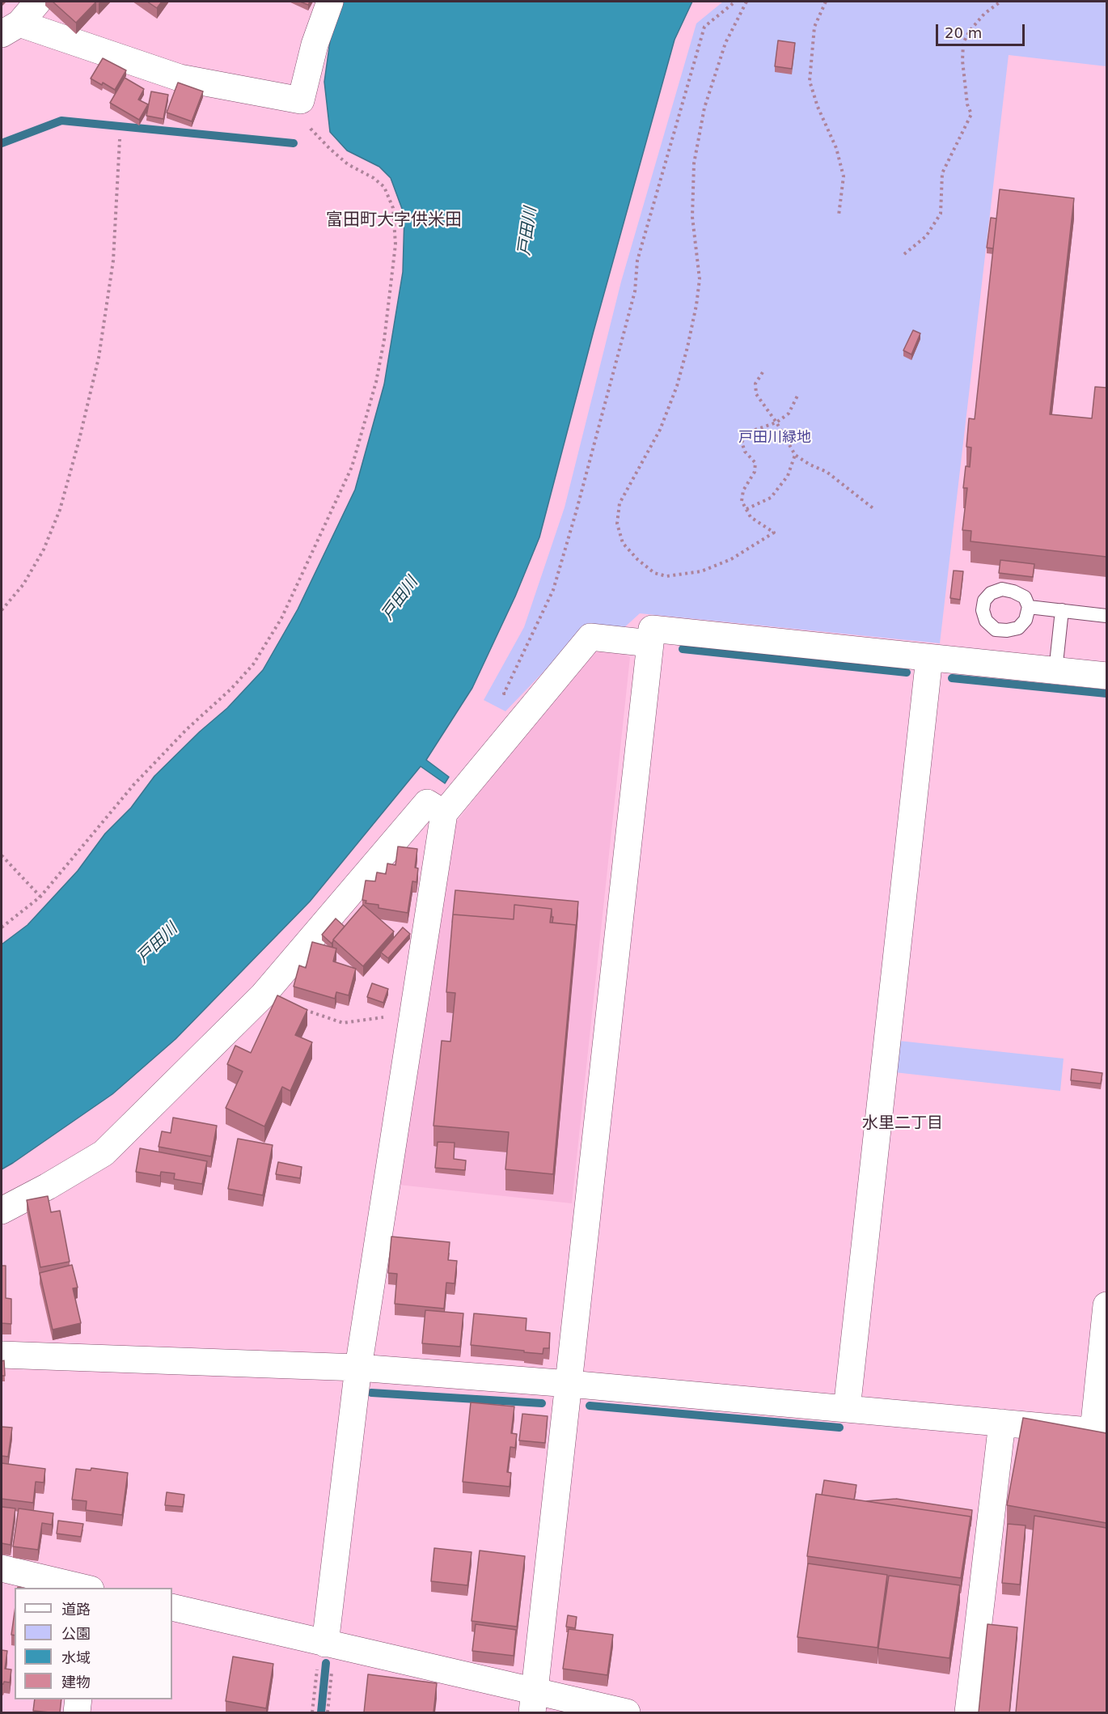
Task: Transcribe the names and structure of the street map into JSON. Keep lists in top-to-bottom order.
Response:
{
  "districts": ["富田町大字供米田", "水里二丁目"],
  "water": ["戸田川"],
  "parks": ["戸田川緑地"],
  "legend": [
    "道路",
    "公園",
    "水域",
    "建物"
  ],
  "scale_bar": "20 m"
}
